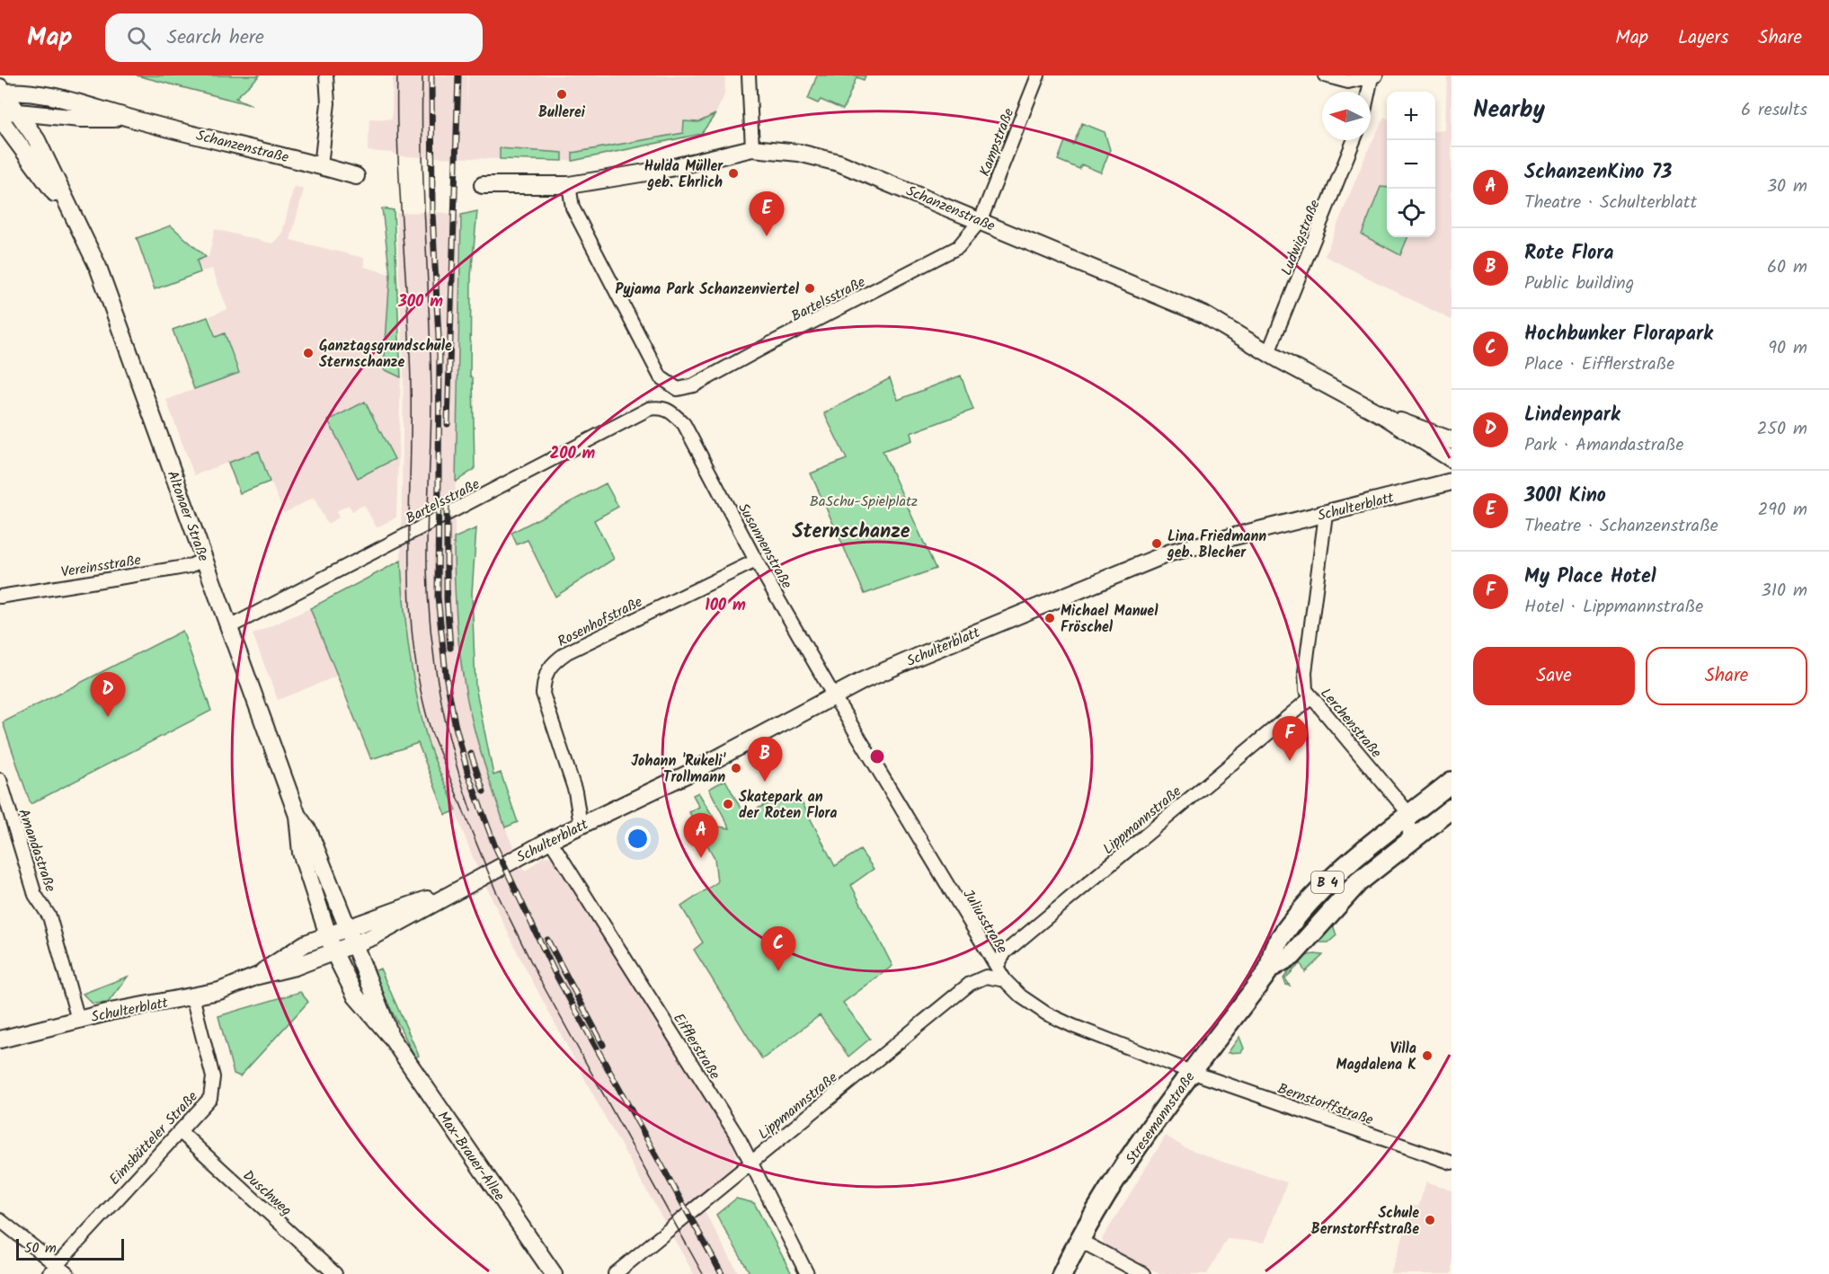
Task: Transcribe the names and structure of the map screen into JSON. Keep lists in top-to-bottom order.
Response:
{
  "streets": {
    "main road": ["B 4", "Stresemannstraße"],
    "street": [
      "Kampstraße",
      "Schanzenstraße",
      "Ludwigstraße",
      "Bartelsstraße",
      "Schulterblatt",
      "Altonaer Straße",
      "Susannenstraße",
      "Vereinsstraße",
      "Rosenhofstraße",
      "Lerchenstraße",
      "Lippmannstraße",
      "Amandastraße",
      "Juliusstraße",
      "Eifflerstraße",
      "Bernstorffstraße",
      "Eimsbütteler Straße",
      "Max-Brauer-Allee",
      "Duschweg"
    ]
  },
  "crossings": [
    ["Kampstraße", "Schanzenstraße"],
    ["Kampstraße", "Bartelsstraße"],
    ["Schanzenstraße", "Ludwigstraße"],
    ["Schanzenstraße", "Bartelsstraße"],
    ["Schanzenstraße", "Altonaer Straße"],
    ["Bartelsstraße", "Altonaer Straße"],
    ["Bartelsstraße", "Susannenstraße"],
    ["Schulterblatt", "Altonaer Straße"],
    ["Schulterblatt", "Susannenstraße"],
    ["Schulterblatt", "Rosenhofstraße"],
    ["Schulterblatt", "Lerchenstraße"],
    ["Schulterblatt", "Amandastraße"],
    ["Schulterblatt", "Juliusstraße"],
    ["Schulterblatt", "Eifflerstraße"],
    ["Schulterblatt", "Eimsbütteler Straße"],
    ["Schulterblatt", "Max-Brauer-Allee"],
    ["Altonaer Straße", "Vereinsstraße"],
    ["Altonaer Straße", "Max-Brauer-Allee"],
    ["Susannenstraße", "Rosenhofstraße"],
    ["Susannenstraße", "Juliusstraße"],
    ["Lerchenstraße", "Lippmannstraße"],
    ["Lerchenstraße", "Stresemannstraße"],
    ["Lippmannstraße", "Juliusstraße"],
    ["Lippmannstraße", "Eifflerstraße"],
    ["Juliusstraße", "Bernstorffstraße"],
    ["Juliusstraße", "Stresemannstraße"],
    ["Bernstorffstraße", "Stresemannstraße"],
    ["Eimsbütteler Straße", "Duschweg"]
  ],
  "districts": ["Sternschanze"],
  "parks": ["BaSchu-Spielplatz"],
  "places": [
    "Bullerei",
    "Hulda Müller geb. Ehrlich",
    "Pyjama Park Schanzenviertel",
    "Ganztagsgrundschule Sternschanze",
    "Lina Friedmann geb. Blecher",
    "Michael Manuel Fröschel",
    "Johann 'Rukeli' Trollmann",
    "Skatepark an der Roten Flora",
    "Villa Magdalena K",
    "Schule Bernstorffstraße"
  ],
  "scale_bar": "50 m",
  "north": "left",
  "page": {
    "header": "Map",
    "search": "Search here",
    "nav": ["Map", "Layers", "Share"],
    "heading": ["Nearby", "6 results"],
    "map_buttons": ["+", "−"],
    "list": [
      {
        "mark": "A",
        "name": "SchanzenKino 73",
        "note": "Theatre · Schulterblatt",
        "value": "30 m"
      },
      {
        "mark": "B",
        "name": "Rote Flora",
        "note": "Public building",
        "value": "60 m"
      },
      {
        "mark": "C",
        "name": "Hochbunker Florapark",
        "note": "Place · Eifflerstraße",
        "value": "90 m"
      },
      {
        "mark": "D",
        "name": "Lindenpark",
        "note": "Park · Amandastraße",
        "value": "250 m"
      },
      {
        "mark": "E",
        "name": "3001 Kino",
        "note": "Theatre · Schanzenstraße",
        "value": "290 m"
      },
      {
        "mark": "F",
        "name": "My Place Hotel",
        "note": "Hotel · Lippmannstraße",
        "value": "310 m"
      }
    ],
    "pins": [
      "E",
      "D",
      "F",
      "B",
      "A",
      "C"
    ],
    "buttons": ["Save", "Share"],
    "scale": "50 m"
  },
  "rings": ["300 m", "200 m", "100 m"]
}
